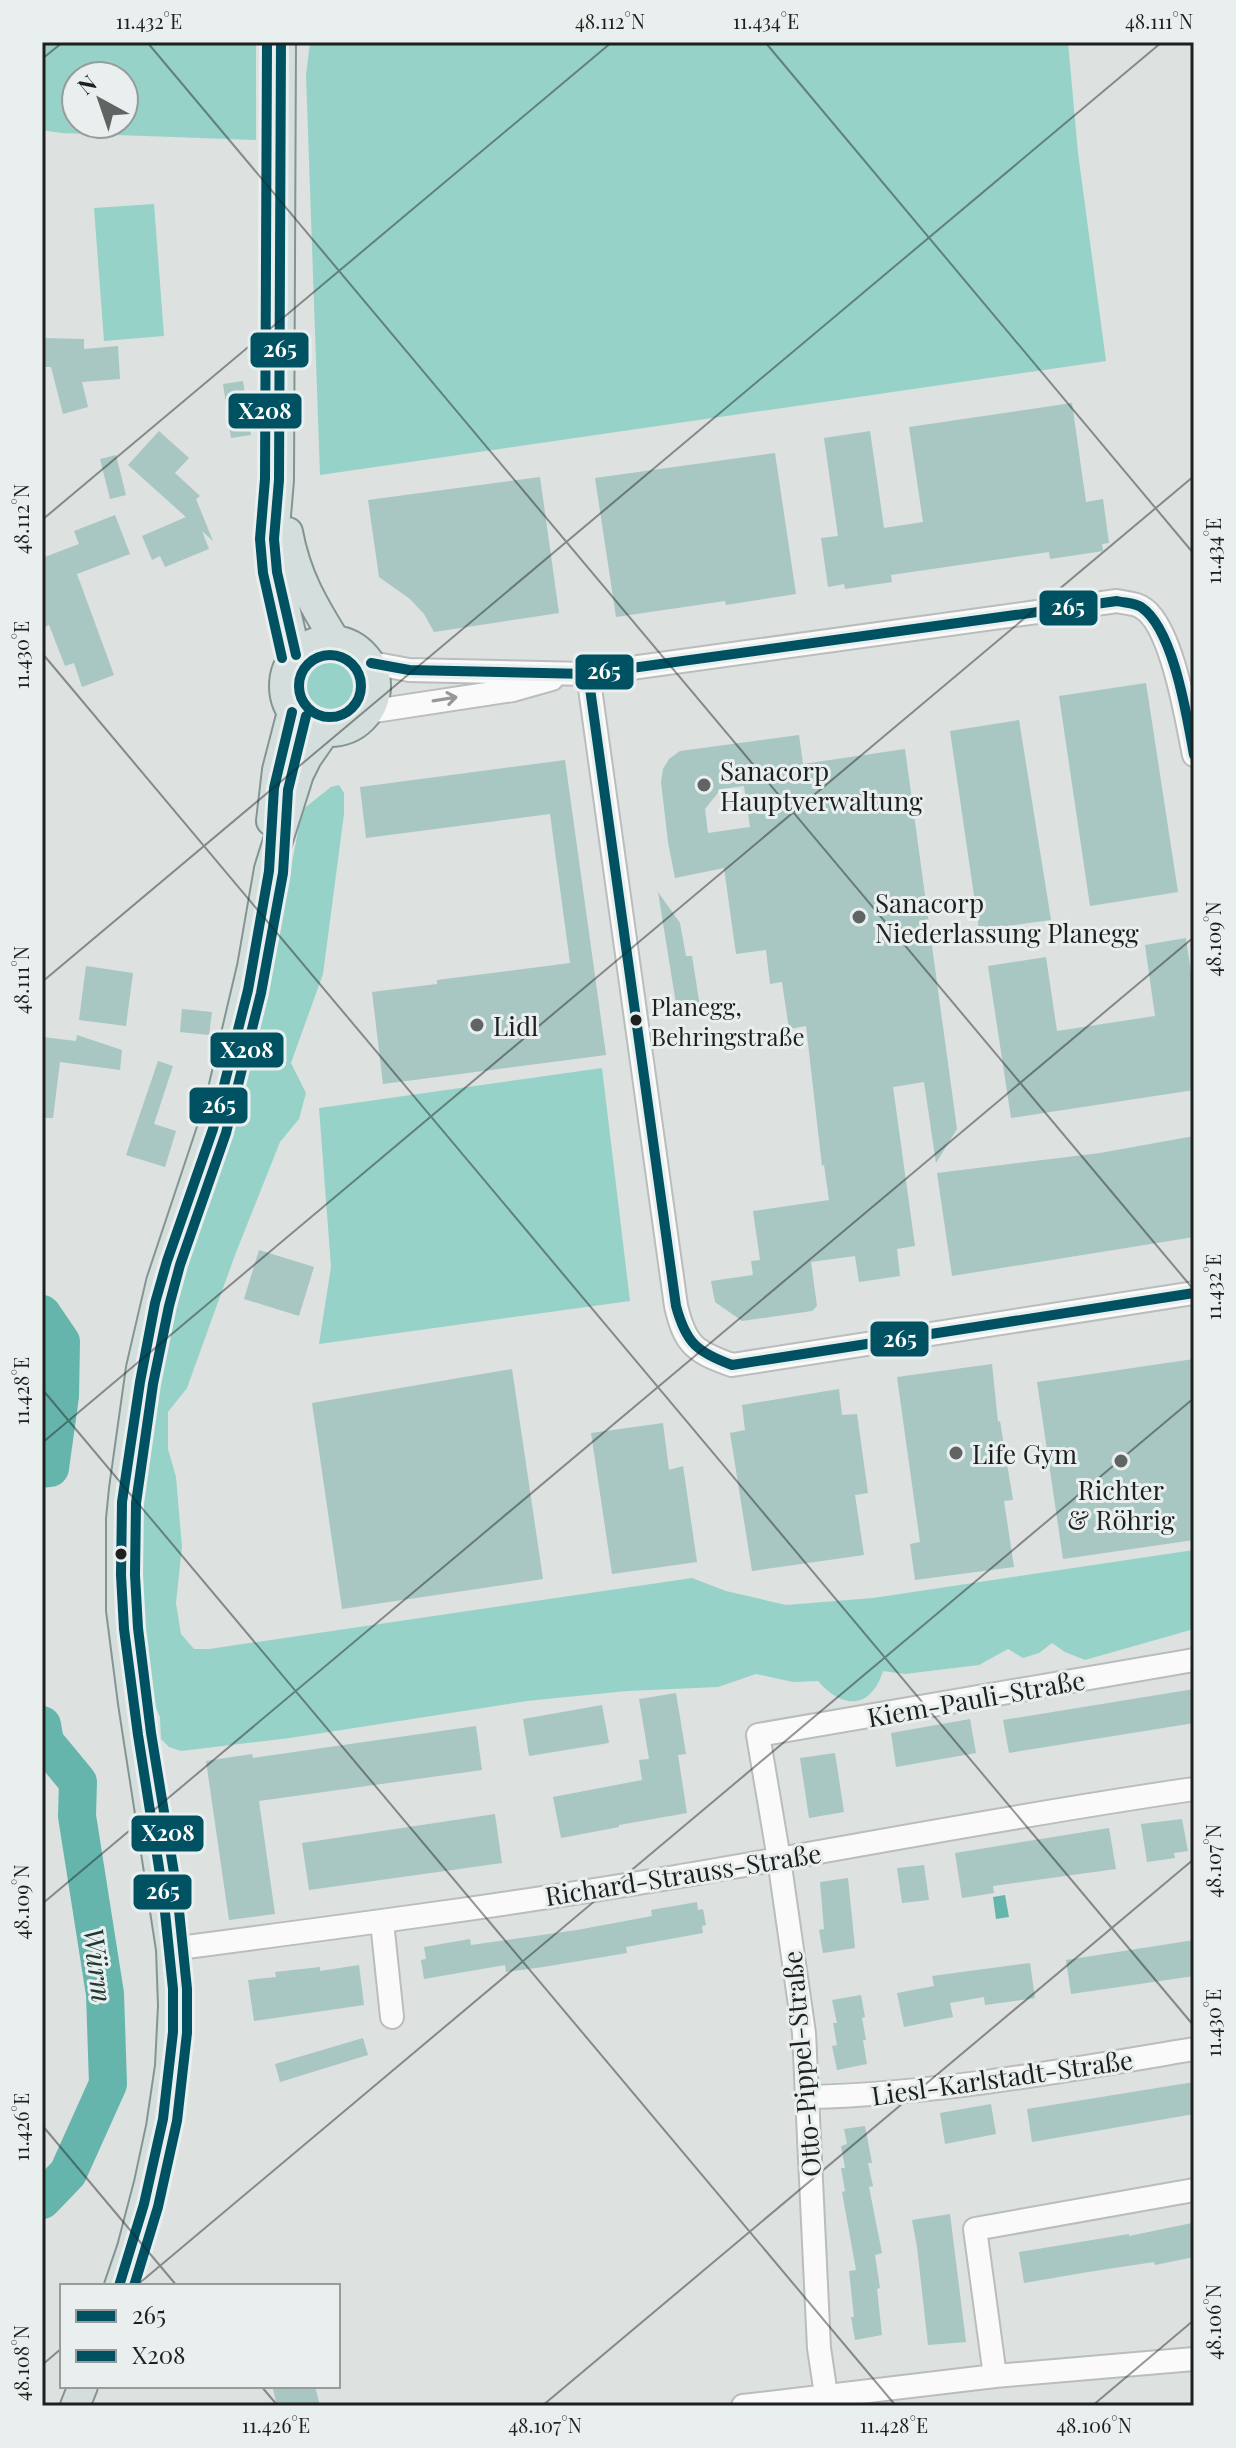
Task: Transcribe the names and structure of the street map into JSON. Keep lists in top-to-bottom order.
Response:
{
  "streets": {
    "street": [
      "Kiem-Pauli-Straße",
      "Richard-Strauss-Straße",
      "Otto-Pippel-Straße",
      "Liesl-Karlstadt-Straße"
    ]
  },
  "crossings": [
    ["Kiem-Pauli-Straße", "Otto-Pippel-Straße"],
    ["Richard-Strauss-Straße", "Otto-Pippel-Straße"],
    ["Otto-Pippel-Straße", "Liesl-Karlstadt-Straße"]
  ],
  "water": ["Würm"],
  "places": [
    "Sanacorp Hauptverwaltung",
    "Sanacorp Niederlassung Planegg",
    "Planegg, Behringstraße",
    "Lidl",
    "Life Gym",
    "Richter & Röhrig"
  ],
  "lines": ["transit line 265", "transit line X208"],
  "legend": ["265", "X208"],
  "north": "top left",
  "coordinates": [
    "11.432°E",
    "48.112°N",
    "11.434°E",
    "48.111°N",
    "11.430°E",
    "48.109°N",
    "11.428°E",
    "48.107°N",
    "11.426°E",
    "48.106°N",
    "48.108°N"
  ]
}
